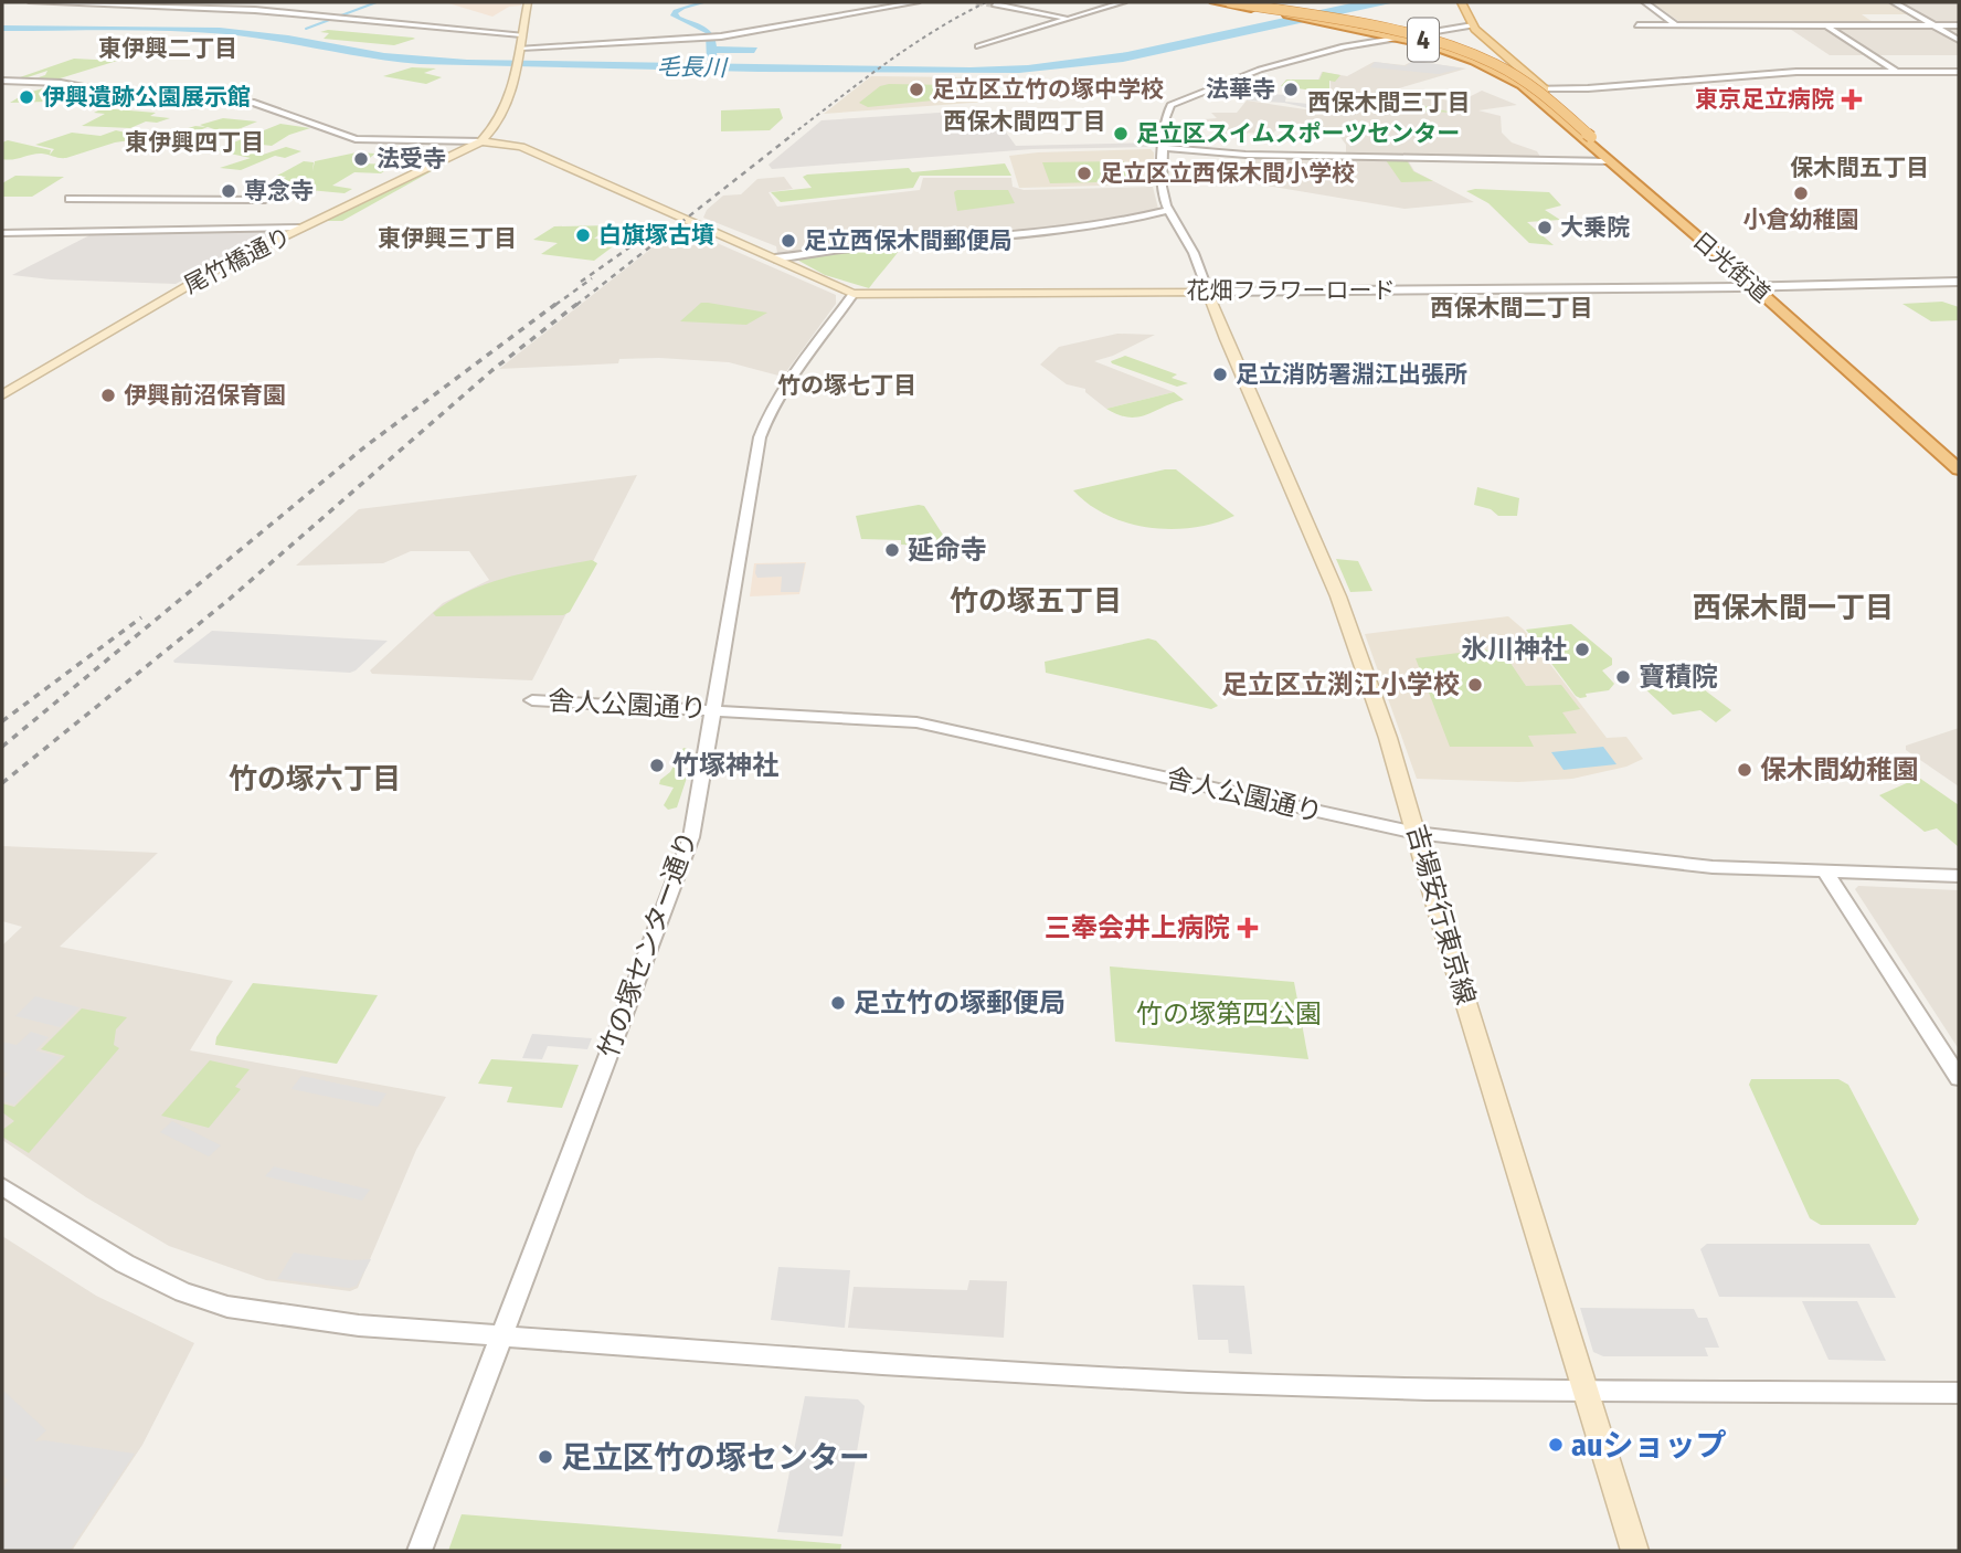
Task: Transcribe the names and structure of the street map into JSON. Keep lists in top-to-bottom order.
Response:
{
  "streets": {
    "highway": ["4", "日光街道"],
    "main road": ["尾竹橋通り", "花畑フラワーロード", "吉場安行東京線"],
    "street": ["舎人公園通り", "竹の塚センター通り"]
  },
  "crossings": [
    ["4", "日光街道"],
    ["日光街道", "花畑フラワーロード"],
    ["花畑フラワーロード", "吉場安行東京線"],
    ["花畑フラワーロード", "竹の塚センター通り"],
    ["舎人公園通り", "吉場安行東京線"],
    ["舎人公園通り", "竹の塚センター通り"]
  ],
  "districts": [
    "東伊興二丁目",
    "西保木間三丁目",
    "西保木間四丁目",
    "東伊興四丁目",
    "保木間五丁目",
    "東伊興三丁目",
    "西保木間二丁目",
    "竹の塚七丁目",
    "竹の塚五丁目",
    "西保木間一丁目",
    "竹の塚六丁目"
  ],
  "water": ["毛長川"],
  "parks": ["竹の塚第四公園"],
  "places": {
    "other": [
      "足立区立竹の塚中学校",
      "法華寺",
      "伊興遺跡公園展示館",
      "足立区スイムスポーツセンター",
      "法受寺",
      "足立区立西保木間小学校",
      "専念寺",
      "小倉幼稚園",
      "大乗院",
      "白旗塚古墳",
      "足立西保木間郵便局",
      "足立消防署淵江出張所",
      "伊興前沼保育園",
      "延命寺",
      "氷川神社",
      "寶積院",
      "足立区立渕江小学校",
      "竹塚神社",
      "保木間幼稚園",
      "足立竹の塚郵便局",
      "auショップ",
      "足立区竹の塚センター"
    ],
    "health": ["東京足立病院", "三奉会井上病院"]
  }
}
